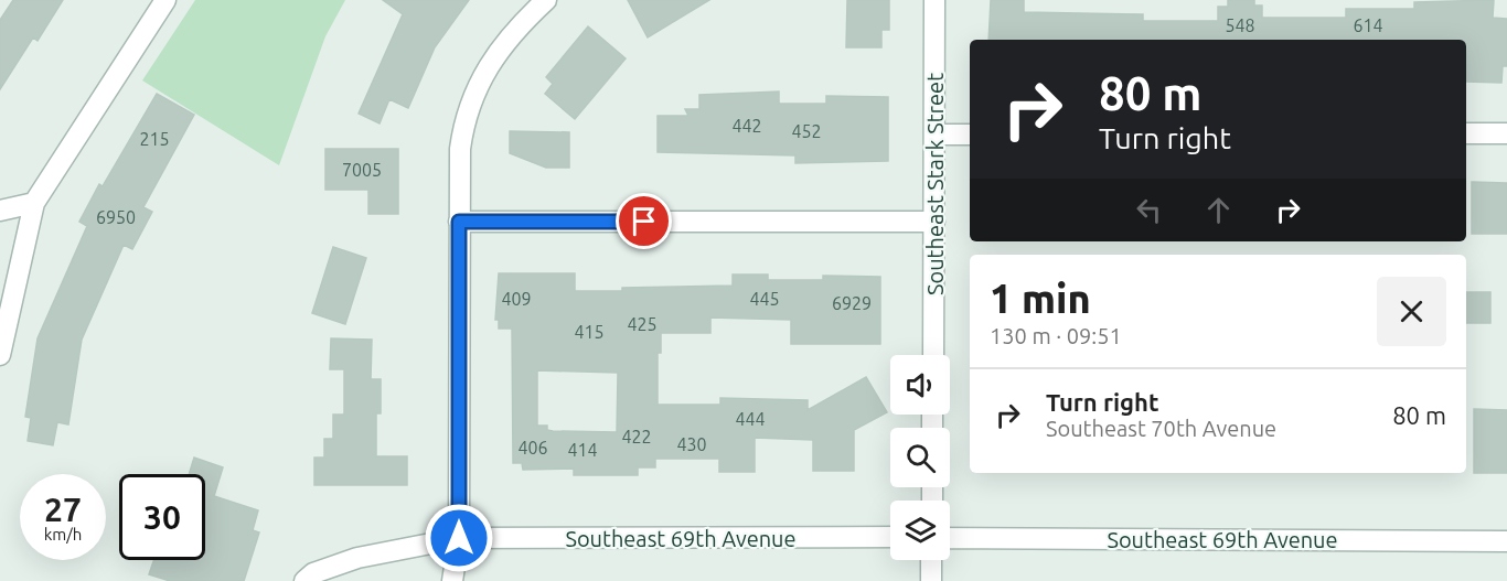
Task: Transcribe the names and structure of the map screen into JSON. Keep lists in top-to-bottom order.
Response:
{
  "streets": {
    "street": ["Southeast Stark Street", "Southeast 69th Avenue"]
  },
  "house_numbers": [
    "548",
    "614",
    "442",
    "452",
    "215",
    "7005",
    "6950",
    "409",
    "445",
    "6929",
    "425",
    "415",
    "444",
    "422",
    "430",
    "406",
    "414"
  ],
  "page": {
    "turn": ["80 m", "Turn right"],
    "heading": ["1 min", "130 m · 09:51"],
    "list": [
      {
        "name": "Turn right",
        "note": "Southeast 70th Avenue",
        "value": "80 m"
      }
    ],
    "speed": "27 km/h",
    "limit": "30"
  }
}
